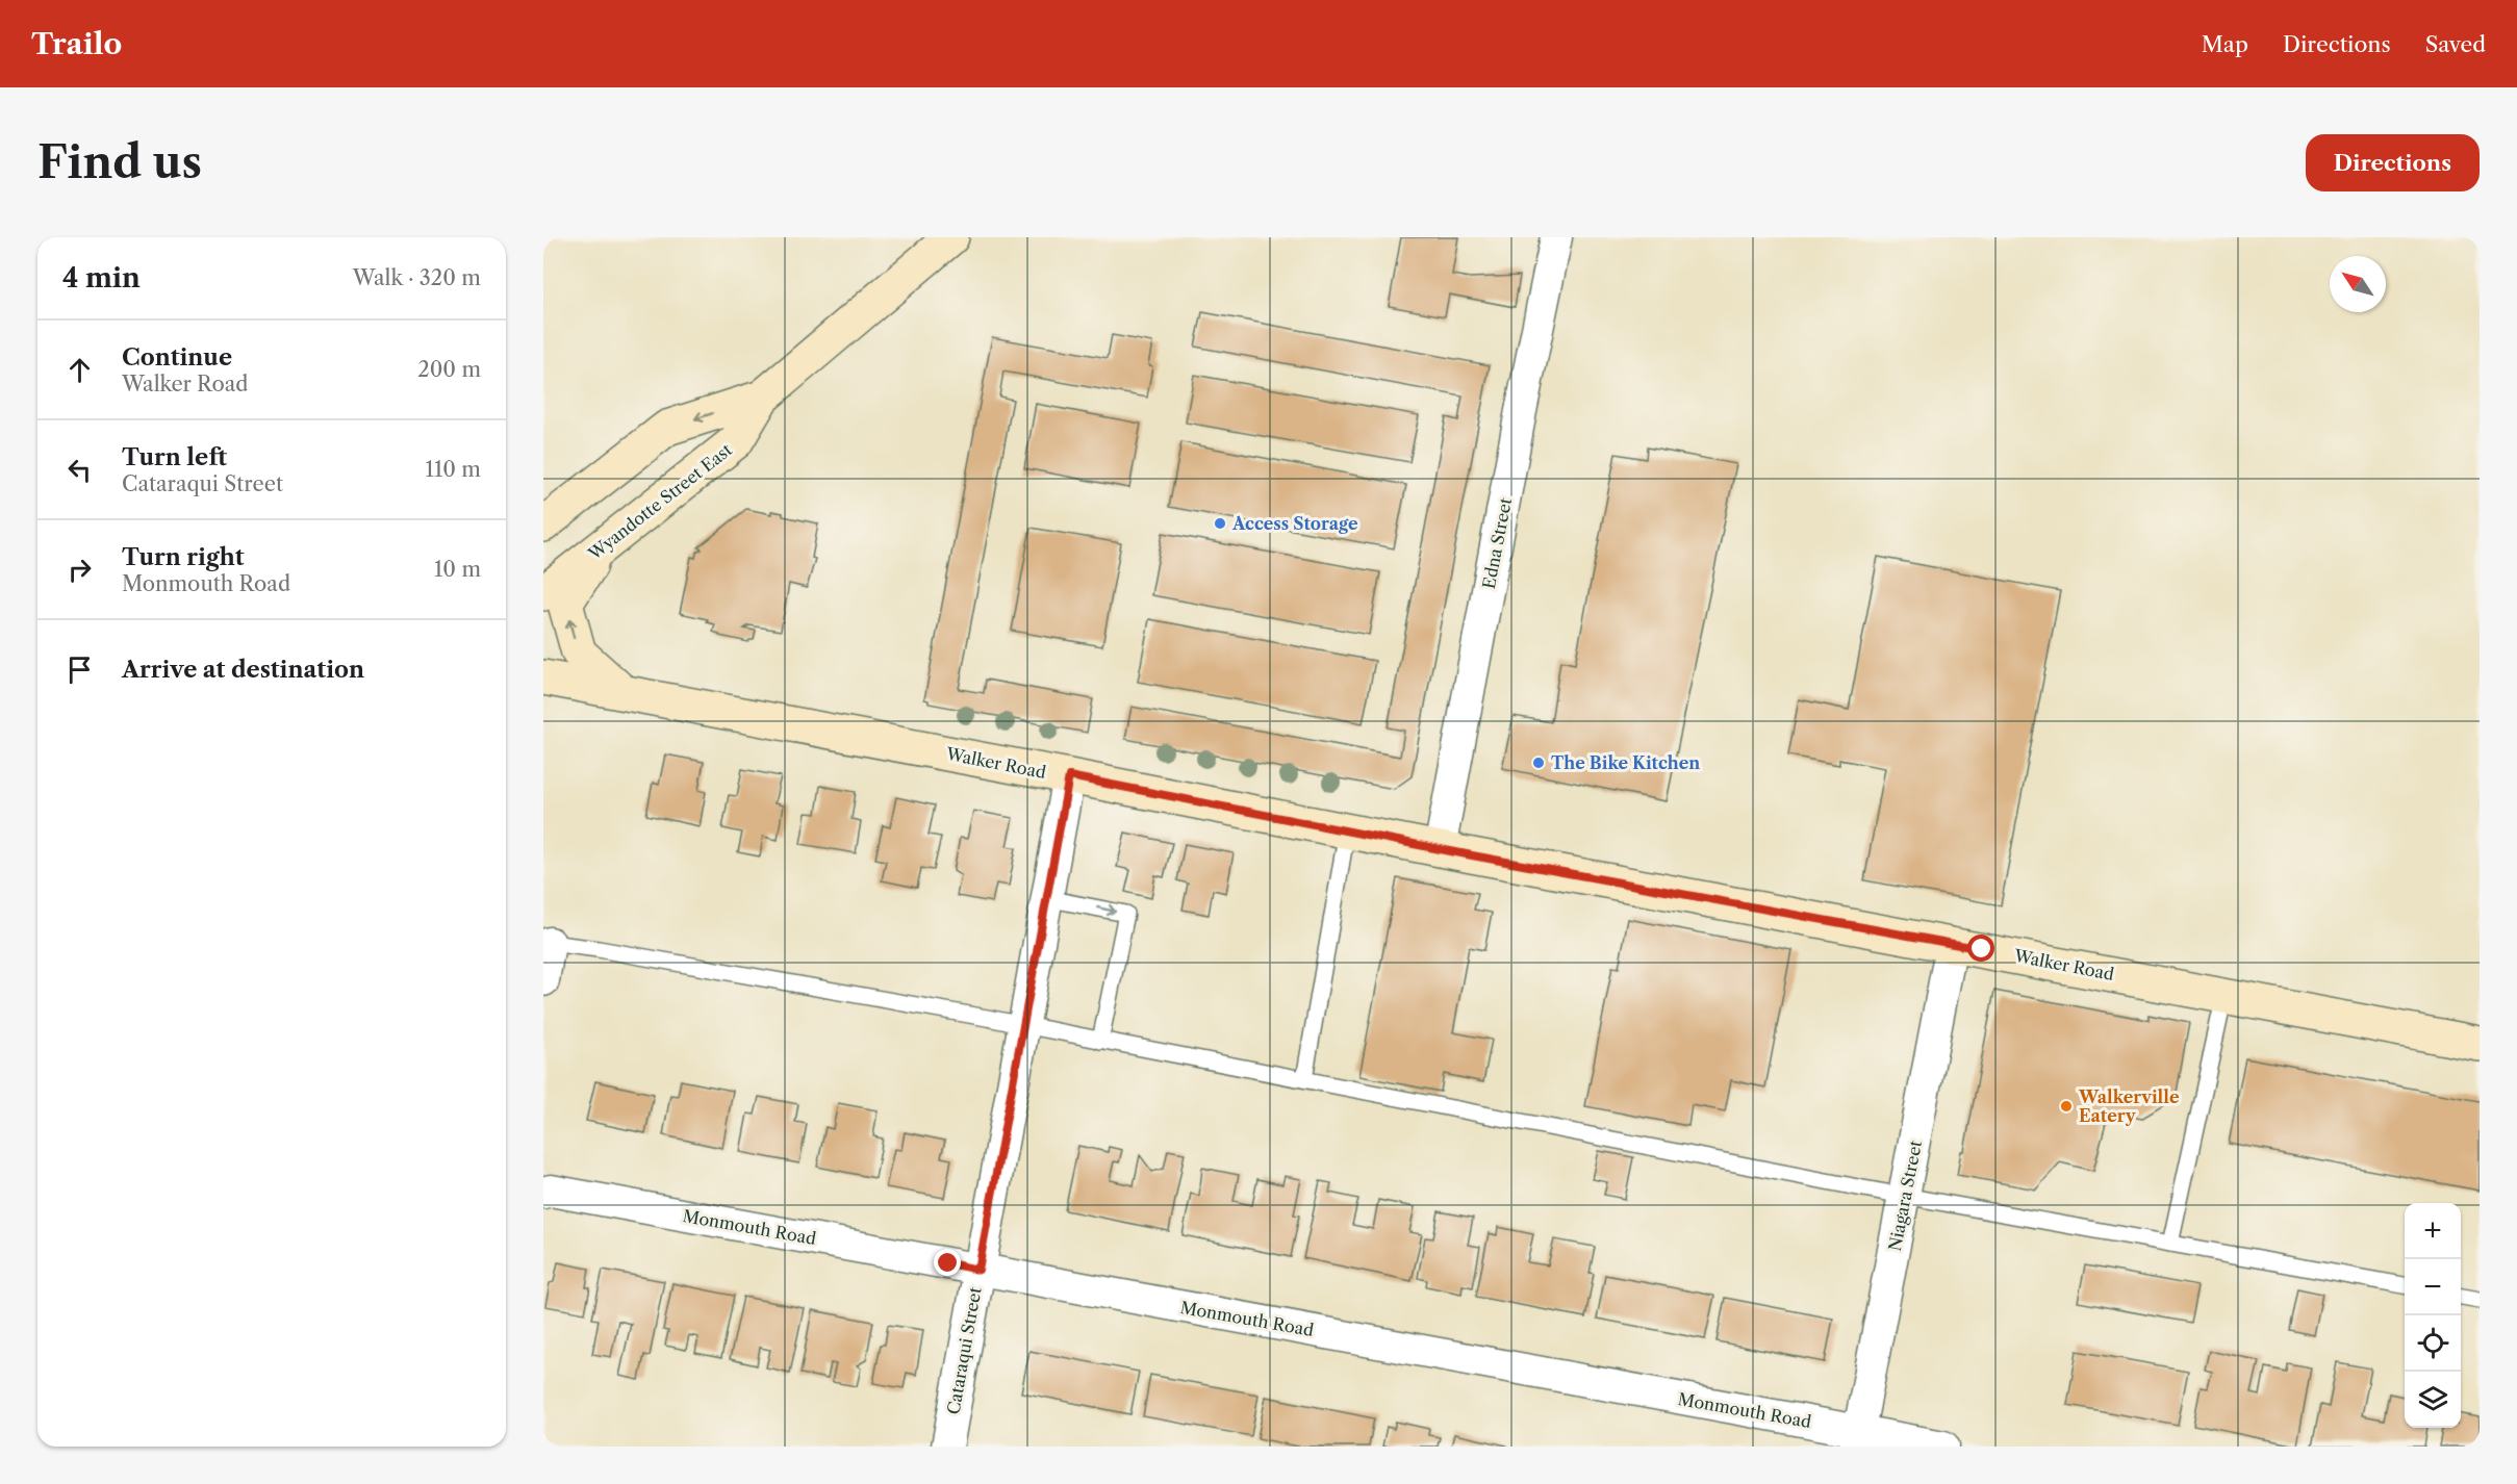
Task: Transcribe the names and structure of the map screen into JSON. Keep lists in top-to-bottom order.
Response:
{
  "streets": {
    "main road": ["Wyandotte Street East", "Walker Road"],
    "street": [
      "Edna Street",
      "Niagara Street",
      "Monmouth Road",
      "Cataraqui Street"
    ]
  },
  "crossings": [
    ["Edna Street", "Walker Road"],
    ["Walker Road", "Niagara Street"],
    ["Walker Road", "Cataraqui Street"],
    ["Niagara Street", "Monmouth Road"],
    ["Monmouth Road", "Cataraqui Street"]
  ],
  "places": ["Access Storage", "The Bike Kitchen", "Walkerville Eatery"],
  "north": "top left",
  "page": {
    "header": "Trailo",
    "nav": ["Map", "Directions", "Saved"],
    "buttons": "Directions",
    "title": "Find us",
    "heading": ["4 min", "Walk · 320 m"],
    "list": [
      ["Continue", "Walker Road", "200 m"],
      ["Turn left", "Cataraqui Street", "110 m"],
      ["Turn right", "Monmouth Road", "10 m"],
      "Arrive at destination"
    ],
    "map_buttons": ["+", "−"]
  }
}
